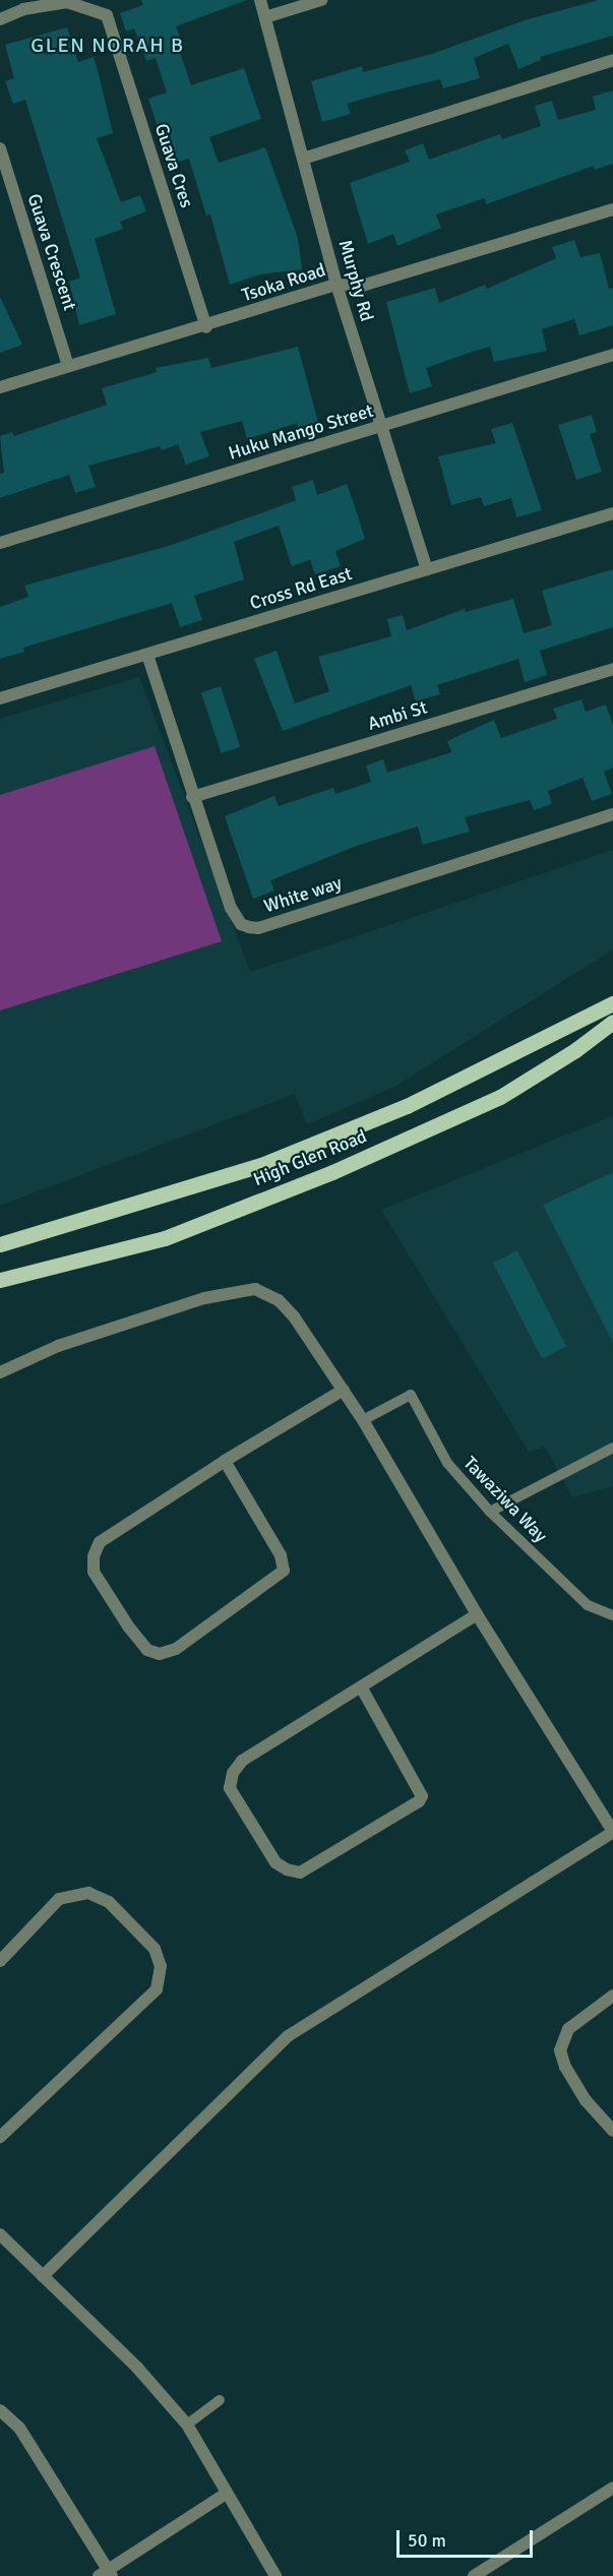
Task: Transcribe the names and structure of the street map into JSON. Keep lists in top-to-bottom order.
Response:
{
  "streets": {
    "main road": ["High Glen Road"],
    "street": [
      "Guava Cres",
      "Guava Crescent",
      "Murphy Rd",
      "Tsoka Road",
      "Huku Mango Street",
      "Cross Rd East",
      "Ambi St",
      "White way"
    ],
    "lane": ["Tawaziwa Way"]
  },
  "crossings": [
    ["Guava Cres", "Tsoka Road"],
    ["Guava Crescent", "Tsoka Road"],
    ["Murphy Rd", "Tsoka Road"],
    ["Murphy Rd", "Huku Mango Street"],
    ["Murphy Rd", "Cross Rd East"],
    ["Cross Rd East", "White way"],
    ["Ambi St", "White way"]
  ],
  "districts": ["GLEN NORAH B"],
  "scale_bar": "50 m"
}
